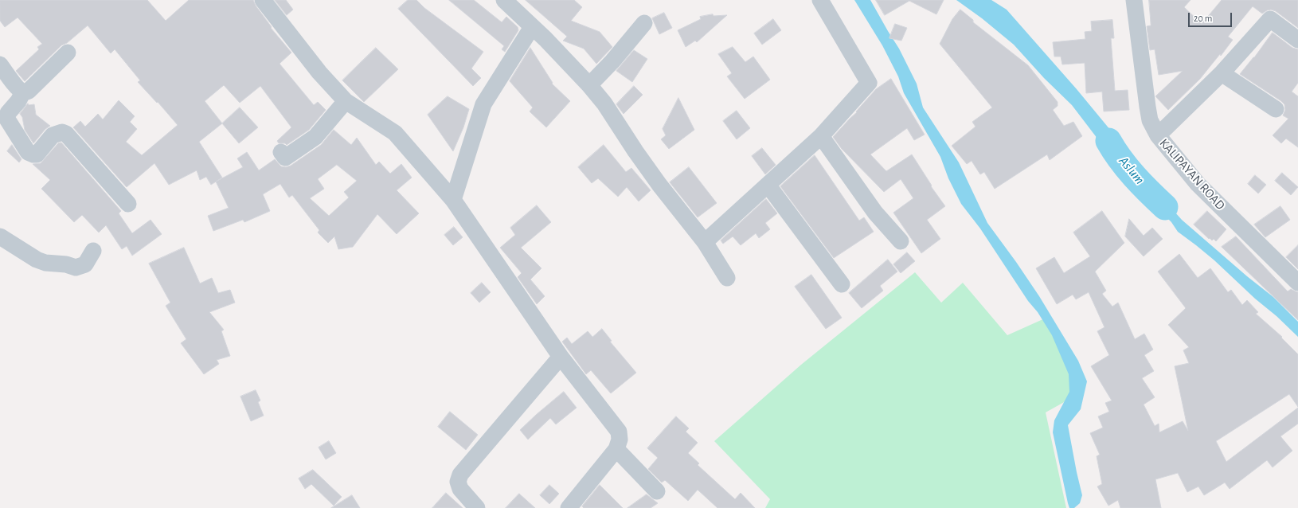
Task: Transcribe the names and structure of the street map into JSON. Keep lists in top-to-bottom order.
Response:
{
  "streets": {
    "street": ["KALIPAYAN ROAD"]
  },
  "water": ["Aslum"],
  "scale_bar": "20 m"
}
